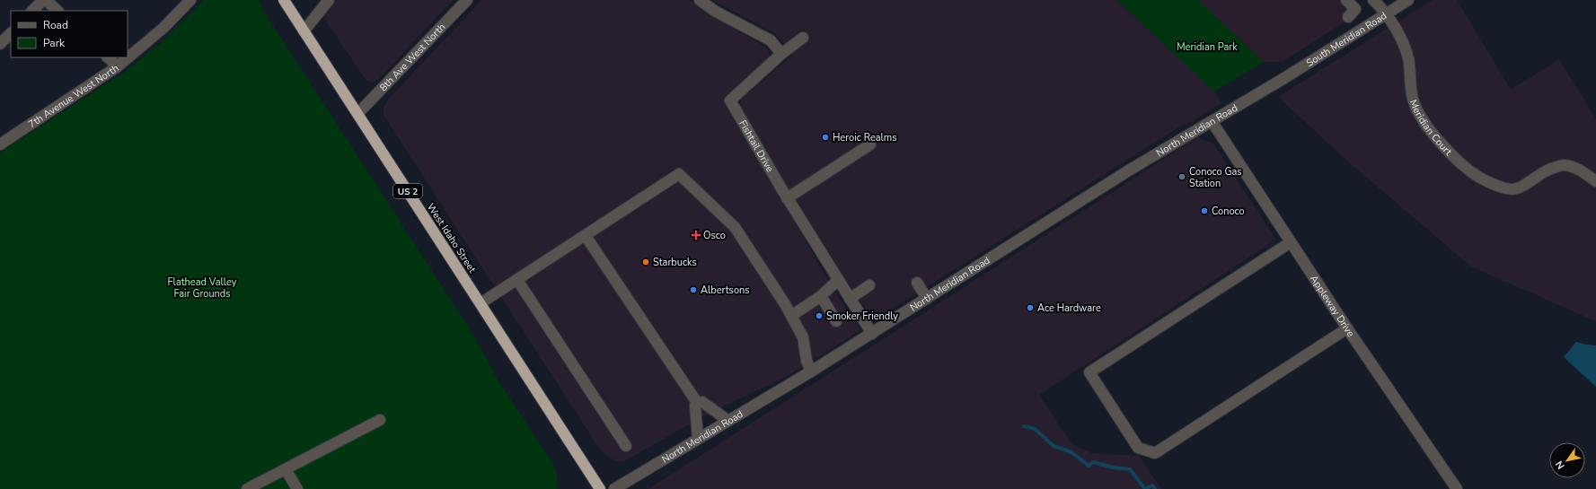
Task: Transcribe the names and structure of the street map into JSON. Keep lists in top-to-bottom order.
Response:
{
  "streets": {
    "highway": ["US 2", "West Idaho Street"],
    "street": [
      "South Meridian Road",
      "8th Ave West North",
      "7th Avenue West North",
      "Meridian Court",
      "North Meridian Road",
      "Fishtail Drive",
      "Appleway Drive"
    ]
  },
  "crossings": [
    ["South Meridian Road", "Meridian Court"],
    ["South Meridian Road", "North Meridian Road"],
    ["8th Ave West North", "West Idaho Street"],
    ["North Meridian Road", "Fishtail Drive"],
    ["North Meridian Road", "Appleway Drive"]
  ],
  "parks": ["Meridian Park", "Flathead Valley Fair Grounds"],
  "places": {
    "other": [
      "Heroic Realms",
      "Conoco Gas Station",
      "Conoco",
      "Starbucks",
      "Albertsons",
      "Ace Hardware",
      "Smoker Friendly"
    ],
    "health": ["Osco"]
  },
  "legend": ["Road", "Park"],
  "north": "bottom left"
}
